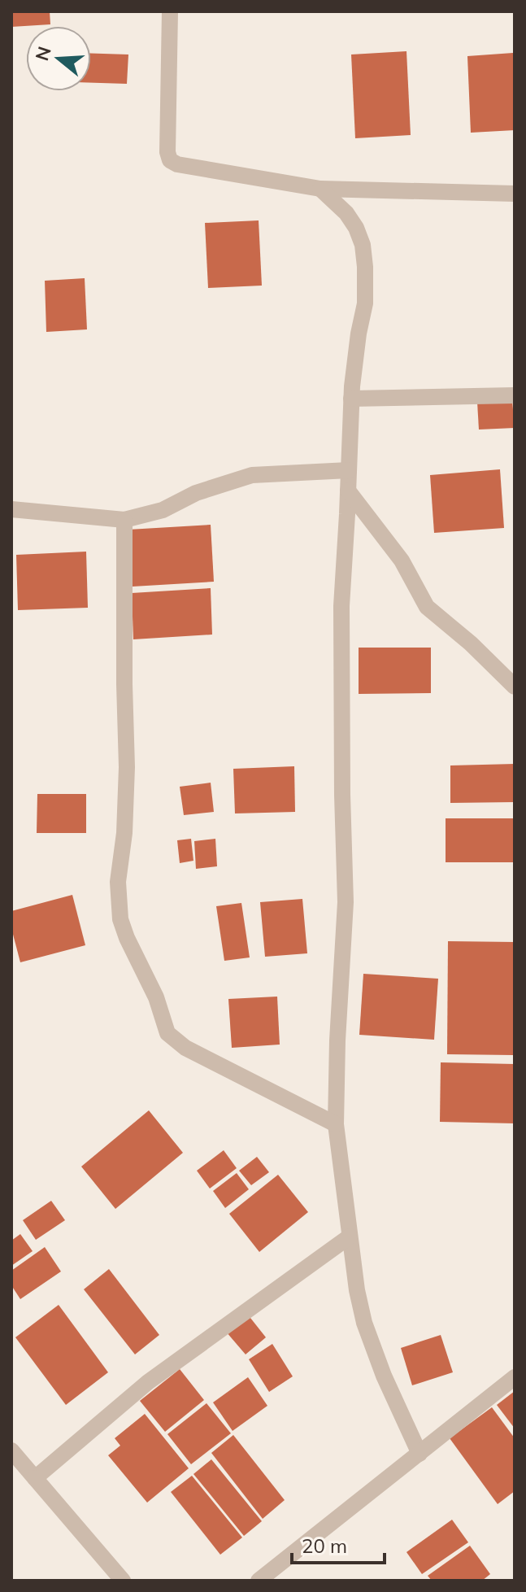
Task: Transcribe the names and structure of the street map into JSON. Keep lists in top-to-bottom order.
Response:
{
  "scale_bar": "20 m",
  "north": "left"
}
